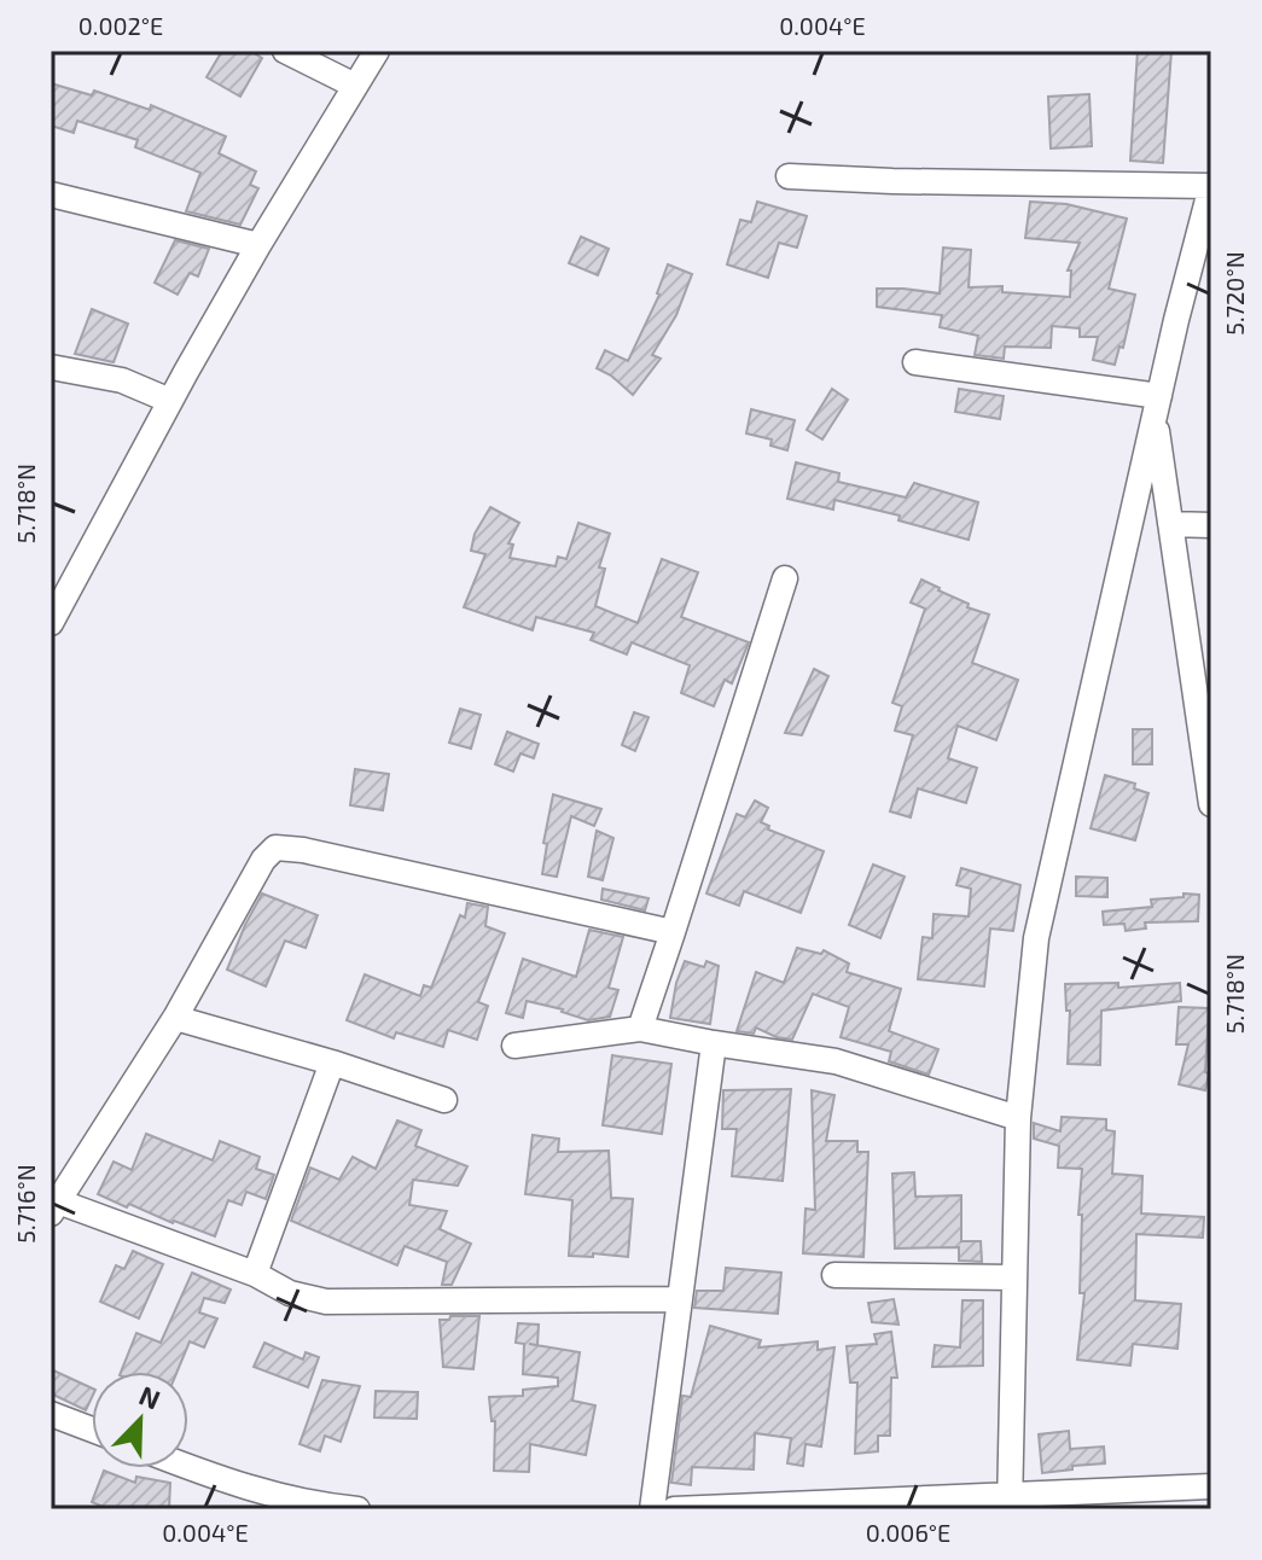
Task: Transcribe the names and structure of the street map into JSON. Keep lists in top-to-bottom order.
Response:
{
  "north": "top right",
  "coordinates": [
    "0.002°E",
    "0.004°E",
    "5.720°N",
    "5.718°N",
    "5.716°N",
    "0.006°E"
  ]
}
